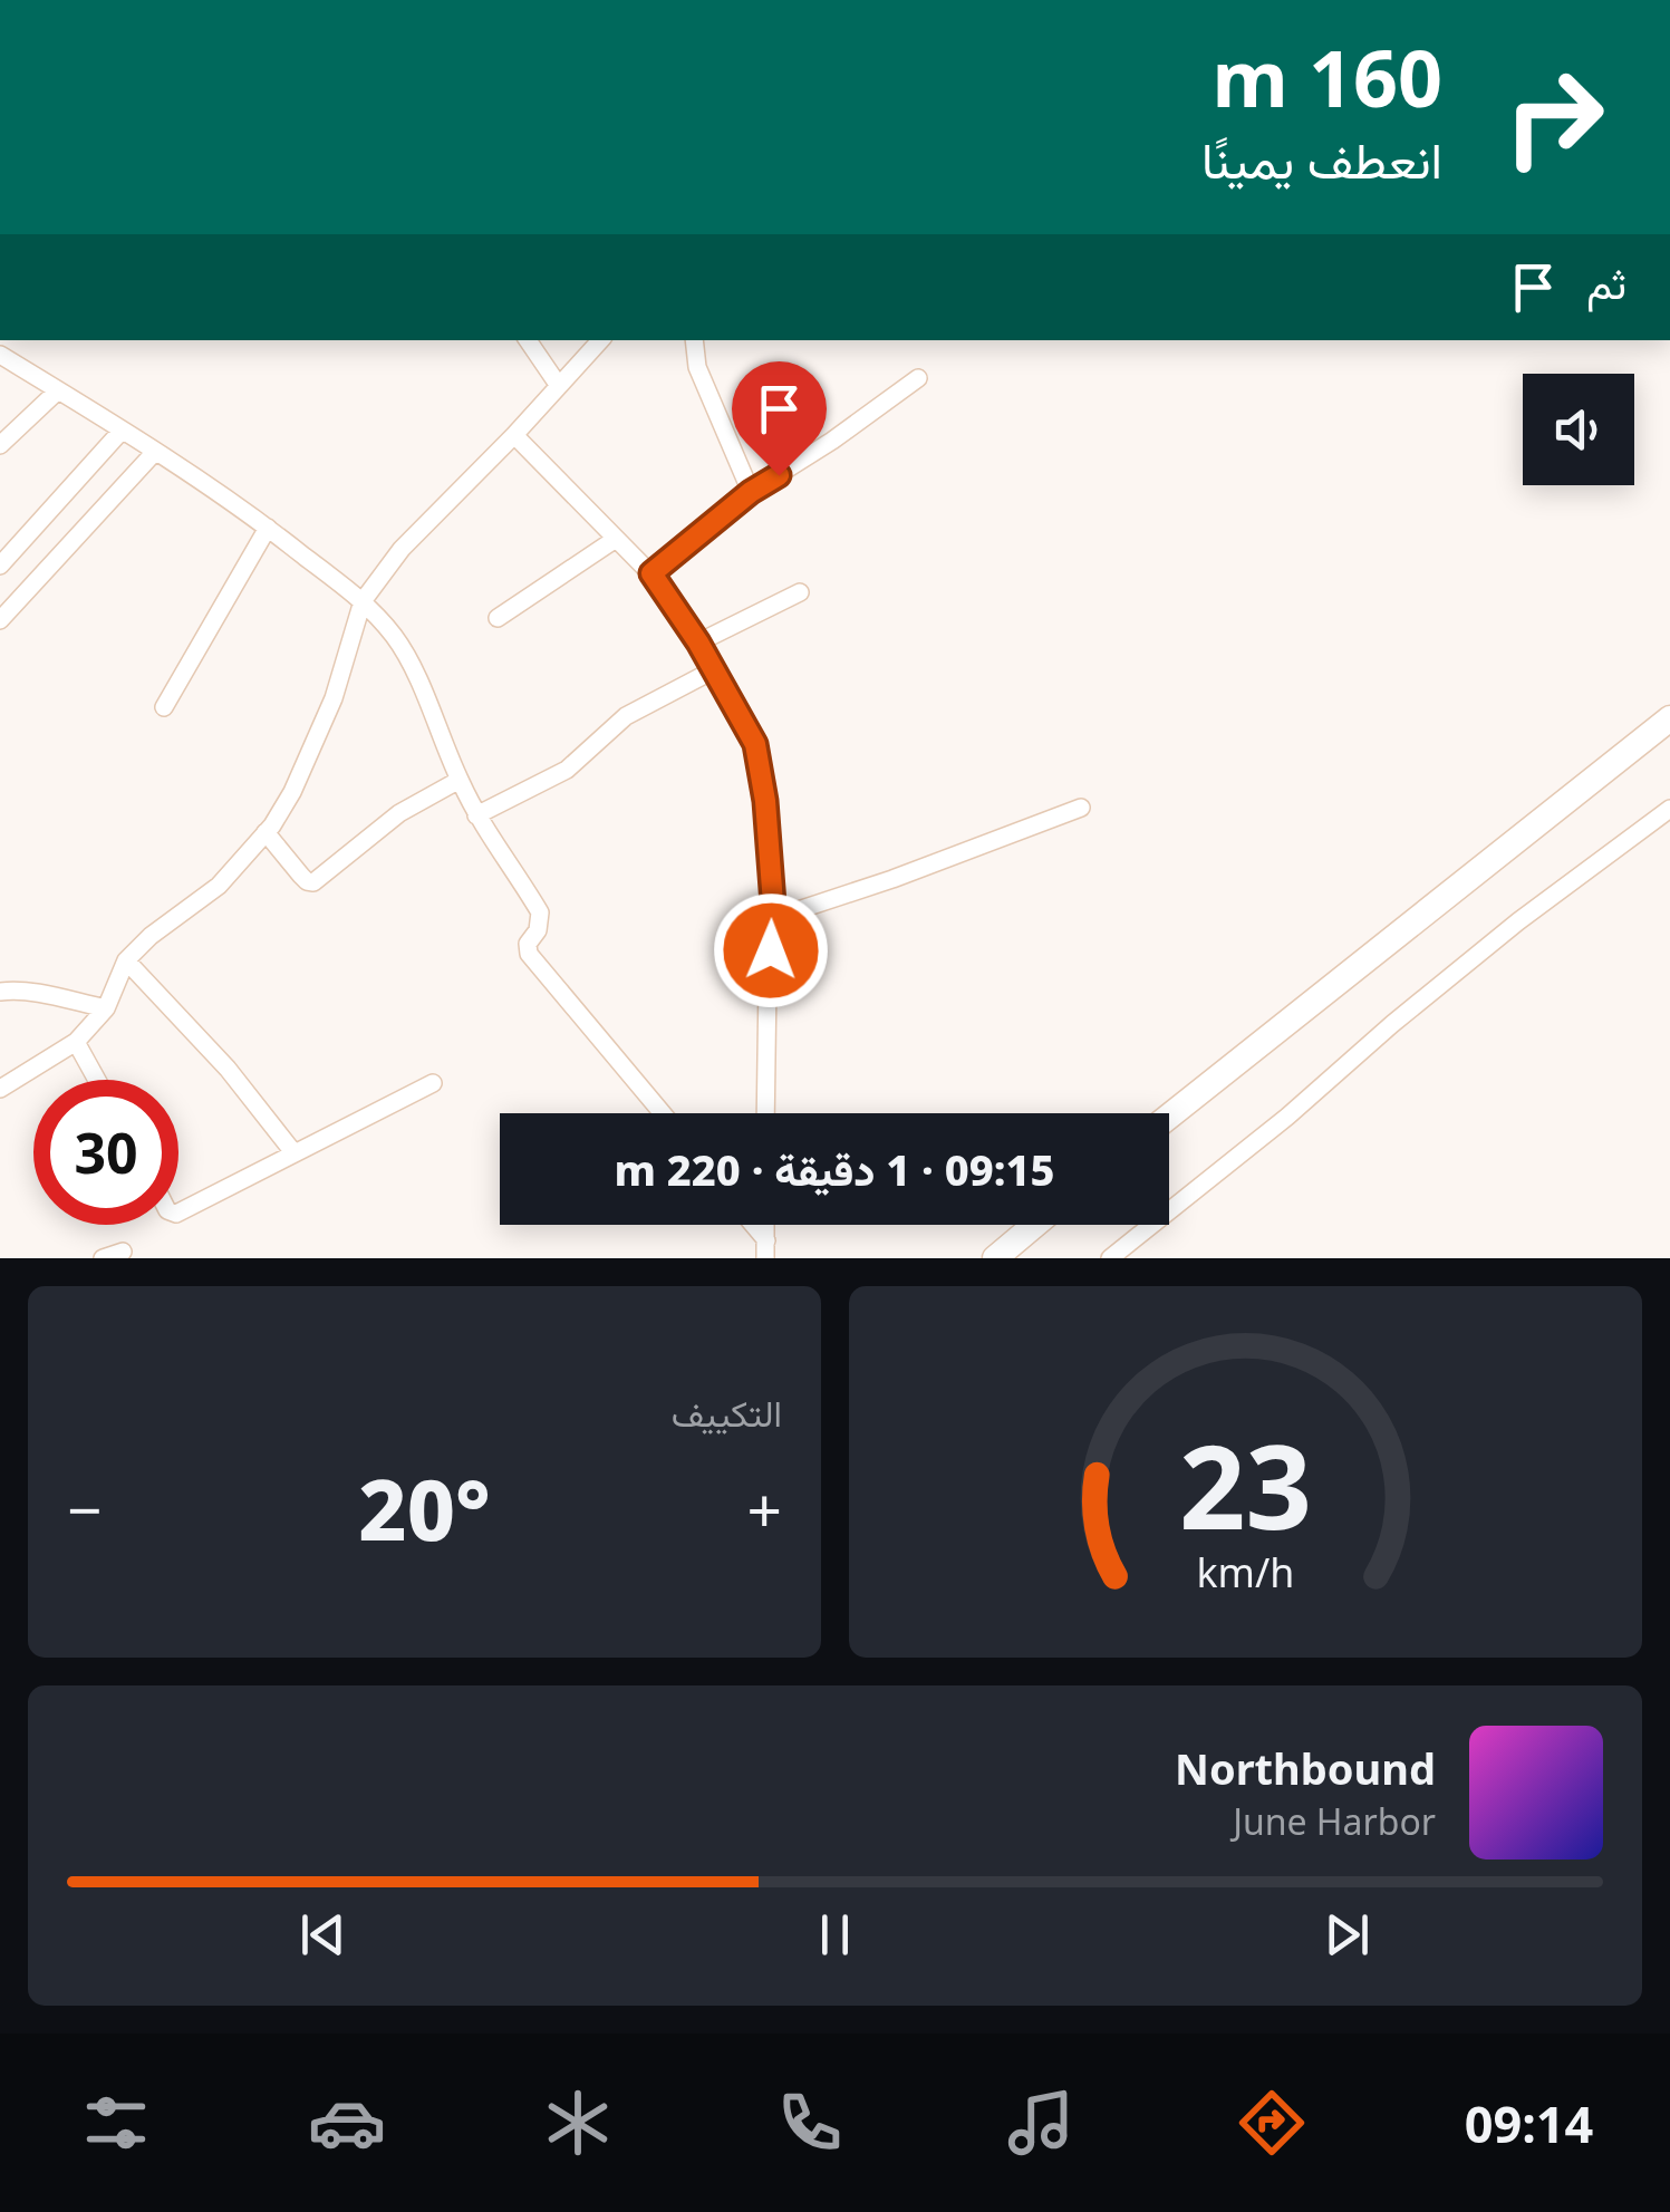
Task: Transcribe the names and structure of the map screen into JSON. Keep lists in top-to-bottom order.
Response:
{
  "page": {
    "turn": ["160 m", "انعطف يمينًا"],
    "then": "ثم",
    "limit": "30",
    "trip": "09:15 · 1 دقيقة · 220 m",
    "tile": "التكييف",
    "heat": ["−", "20°", "+"],
    "song": ["Northbound", "June Harbor"],
    "tabs": "09:14",
    "gauge": ["23", "km/h"]
  }
}
